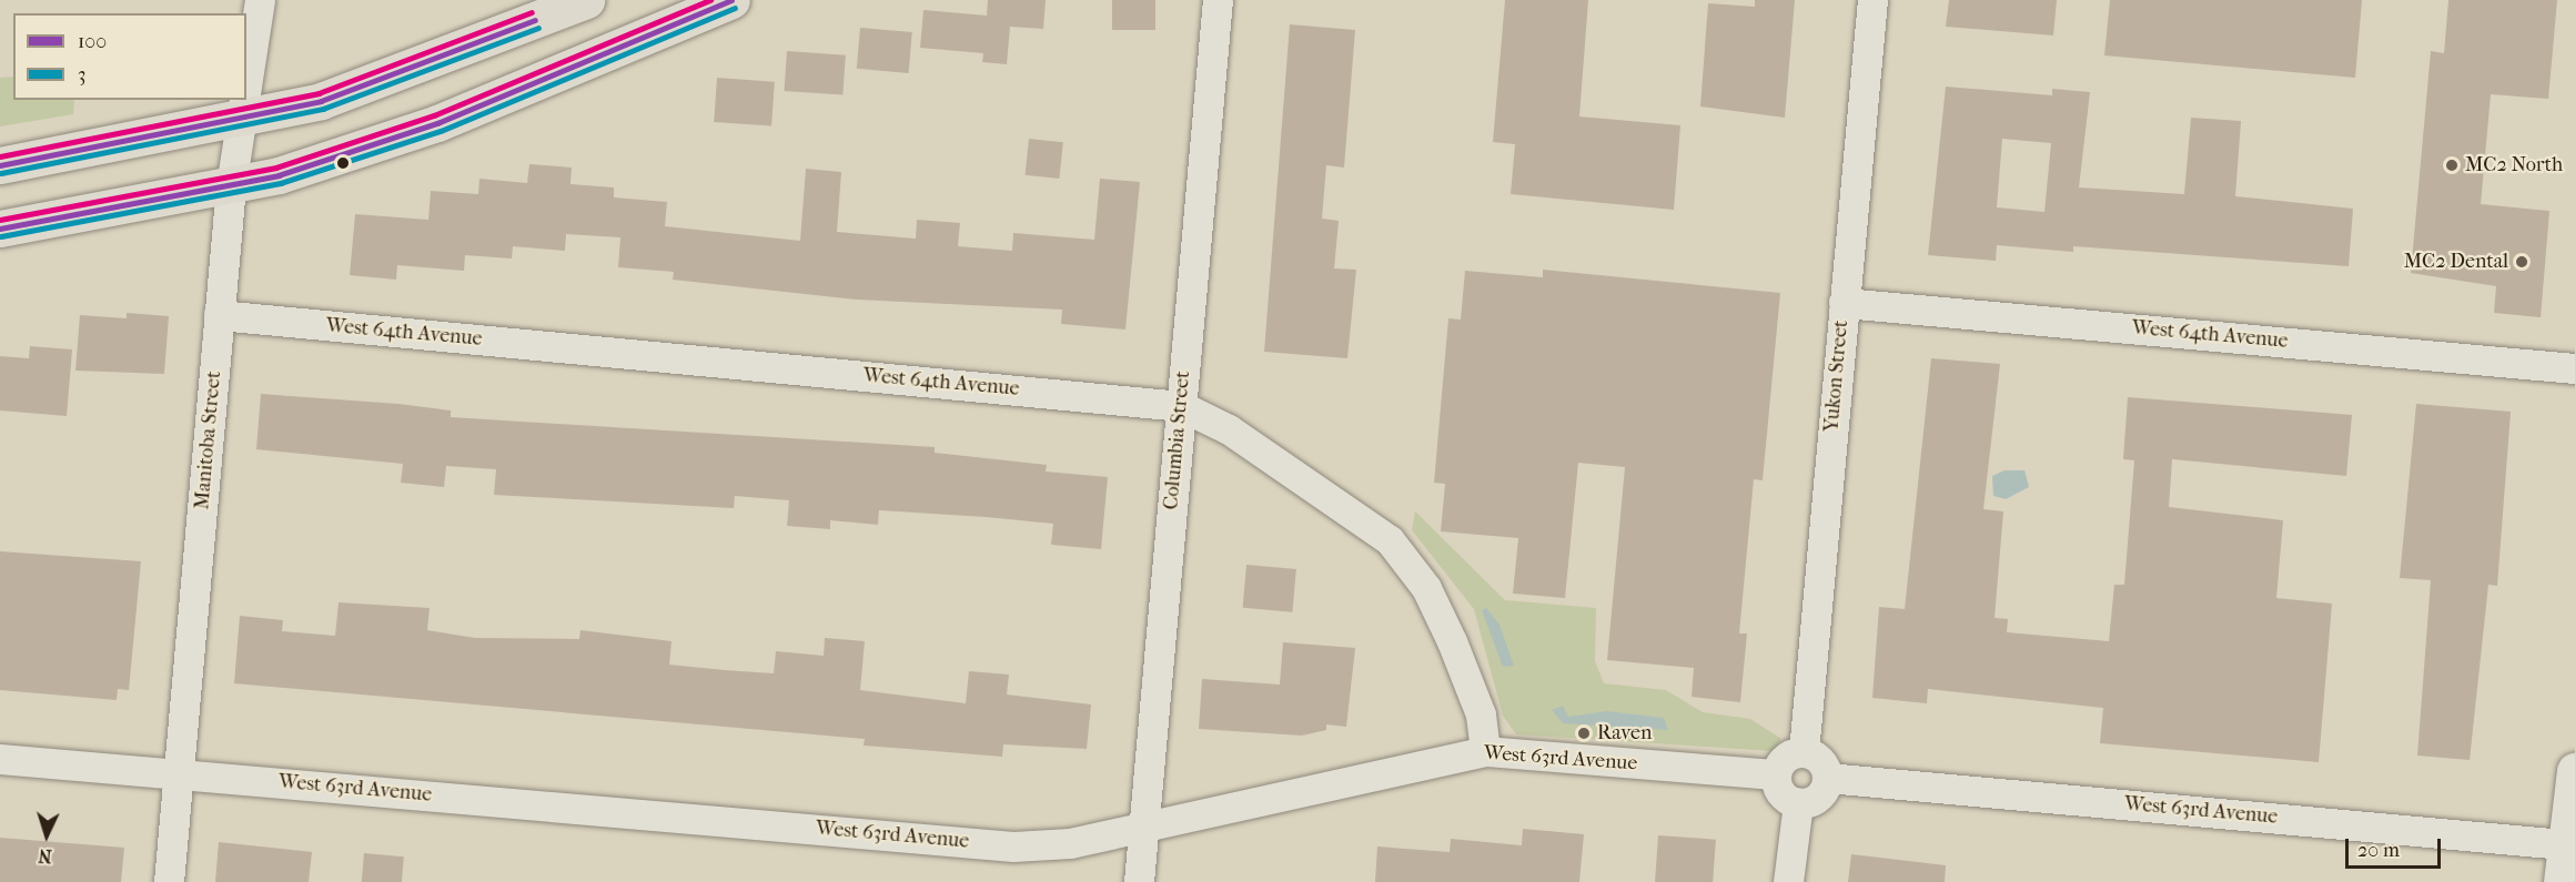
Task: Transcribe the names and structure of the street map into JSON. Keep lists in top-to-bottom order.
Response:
{
  "streets": {
    "street": [
      "West 64th Avenue",
      "Yukon Street",
      "Manitoba Street",
      "Columbia Street",
      "West 63rd Avenue"
    ]
  },
  "crossings": [
    ["West 64th Avenue", "Yukon Street"],
    ["West 64th Avenue", "Manitoba Street"],
    ["West 64th Avenue", "Columbia Street"],
    ["West 64th Avenue", "West 63rd Avenue"],
    ["Yukon Street", "West 63rd Avenue"],
    ["Manitoba Street", "West 63rd Avenue"],
    ["Columbia Street", "West 63rd Avenue"]
  ],
  "places": ["MC2 North", "MC2 Dental", "Raven"],
  "lines": ["transit line 100", "transit line 3"],
  "legend": ["100", "3"],
  "scale_bar": "20 m",
  "north": "bottom"
}
